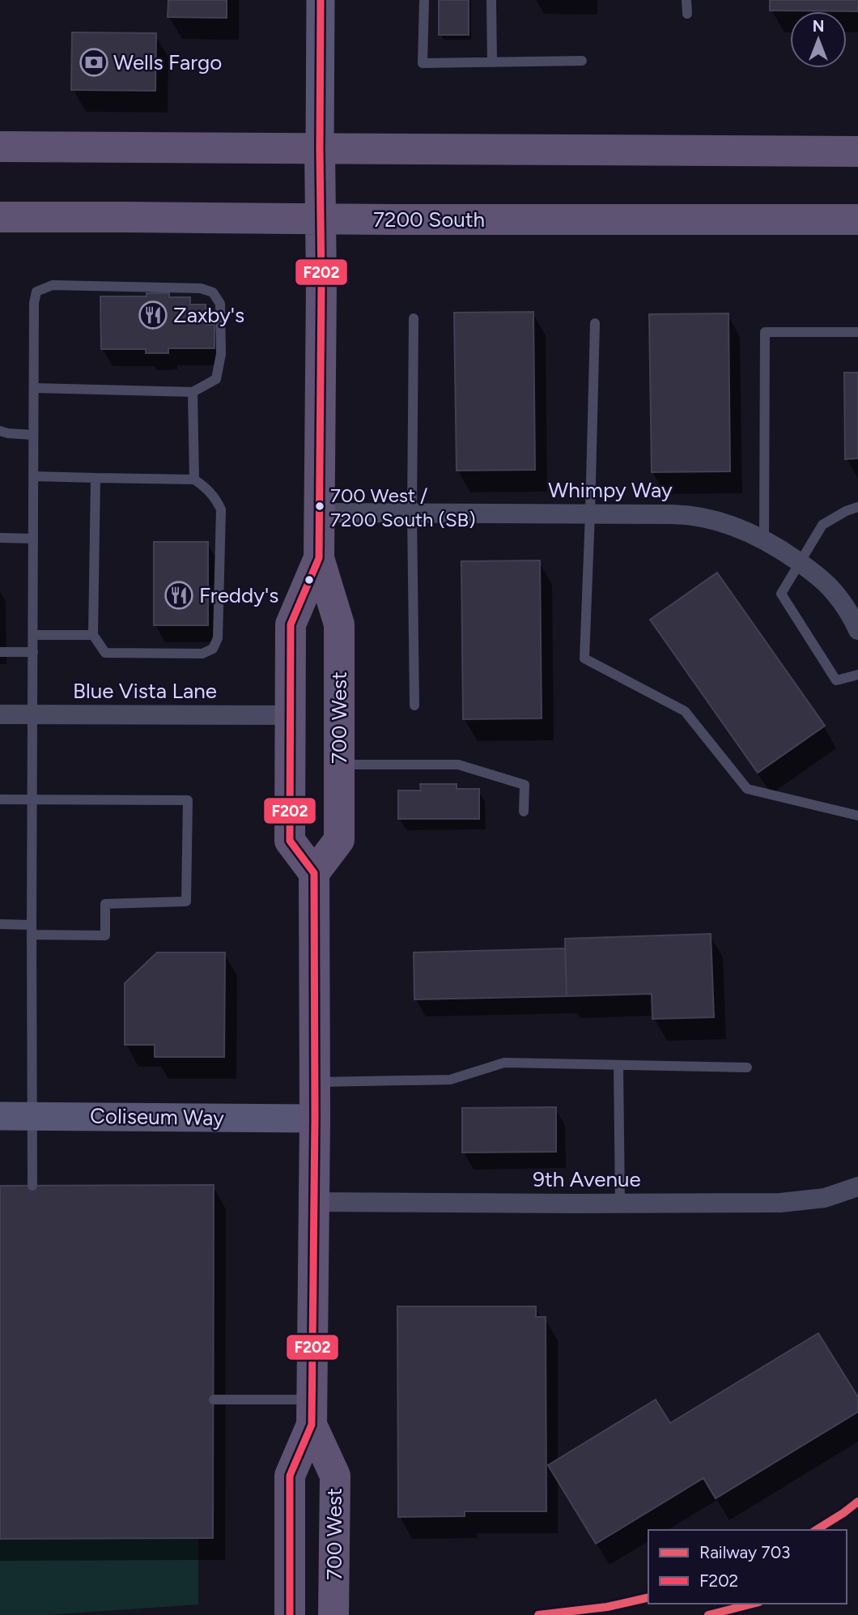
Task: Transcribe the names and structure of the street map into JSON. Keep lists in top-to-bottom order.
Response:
{
  "streets": {
    "main road": ["7200 South", "700 West"],
    "street": [
      "Whimpy Way",
      "Blue Vista Lane",
      "Coliseum Way",
      "9th Avenue"
    ]
  },
  "crossings": [
    ["7200 South", "700 West"],
    ["Whimpy Way", "700 West"],
    ["Blue Vista Lane", "700 West"],
    ["700 West", "Coliseum Way"],
    ["700 West", "9th Avenue"]
  ],
  "places": {
    "bank": ["Wells Fargo"],
    "restaurant": ["Zaxby's", "Freddy's"],
    "other": ["700 West / 7200 South (SB)"]
  },
  "lines": ["transit line F202", "rail line 703"],
  "legend": ["Railway 703", "F202"],
  "north": "top"
}
